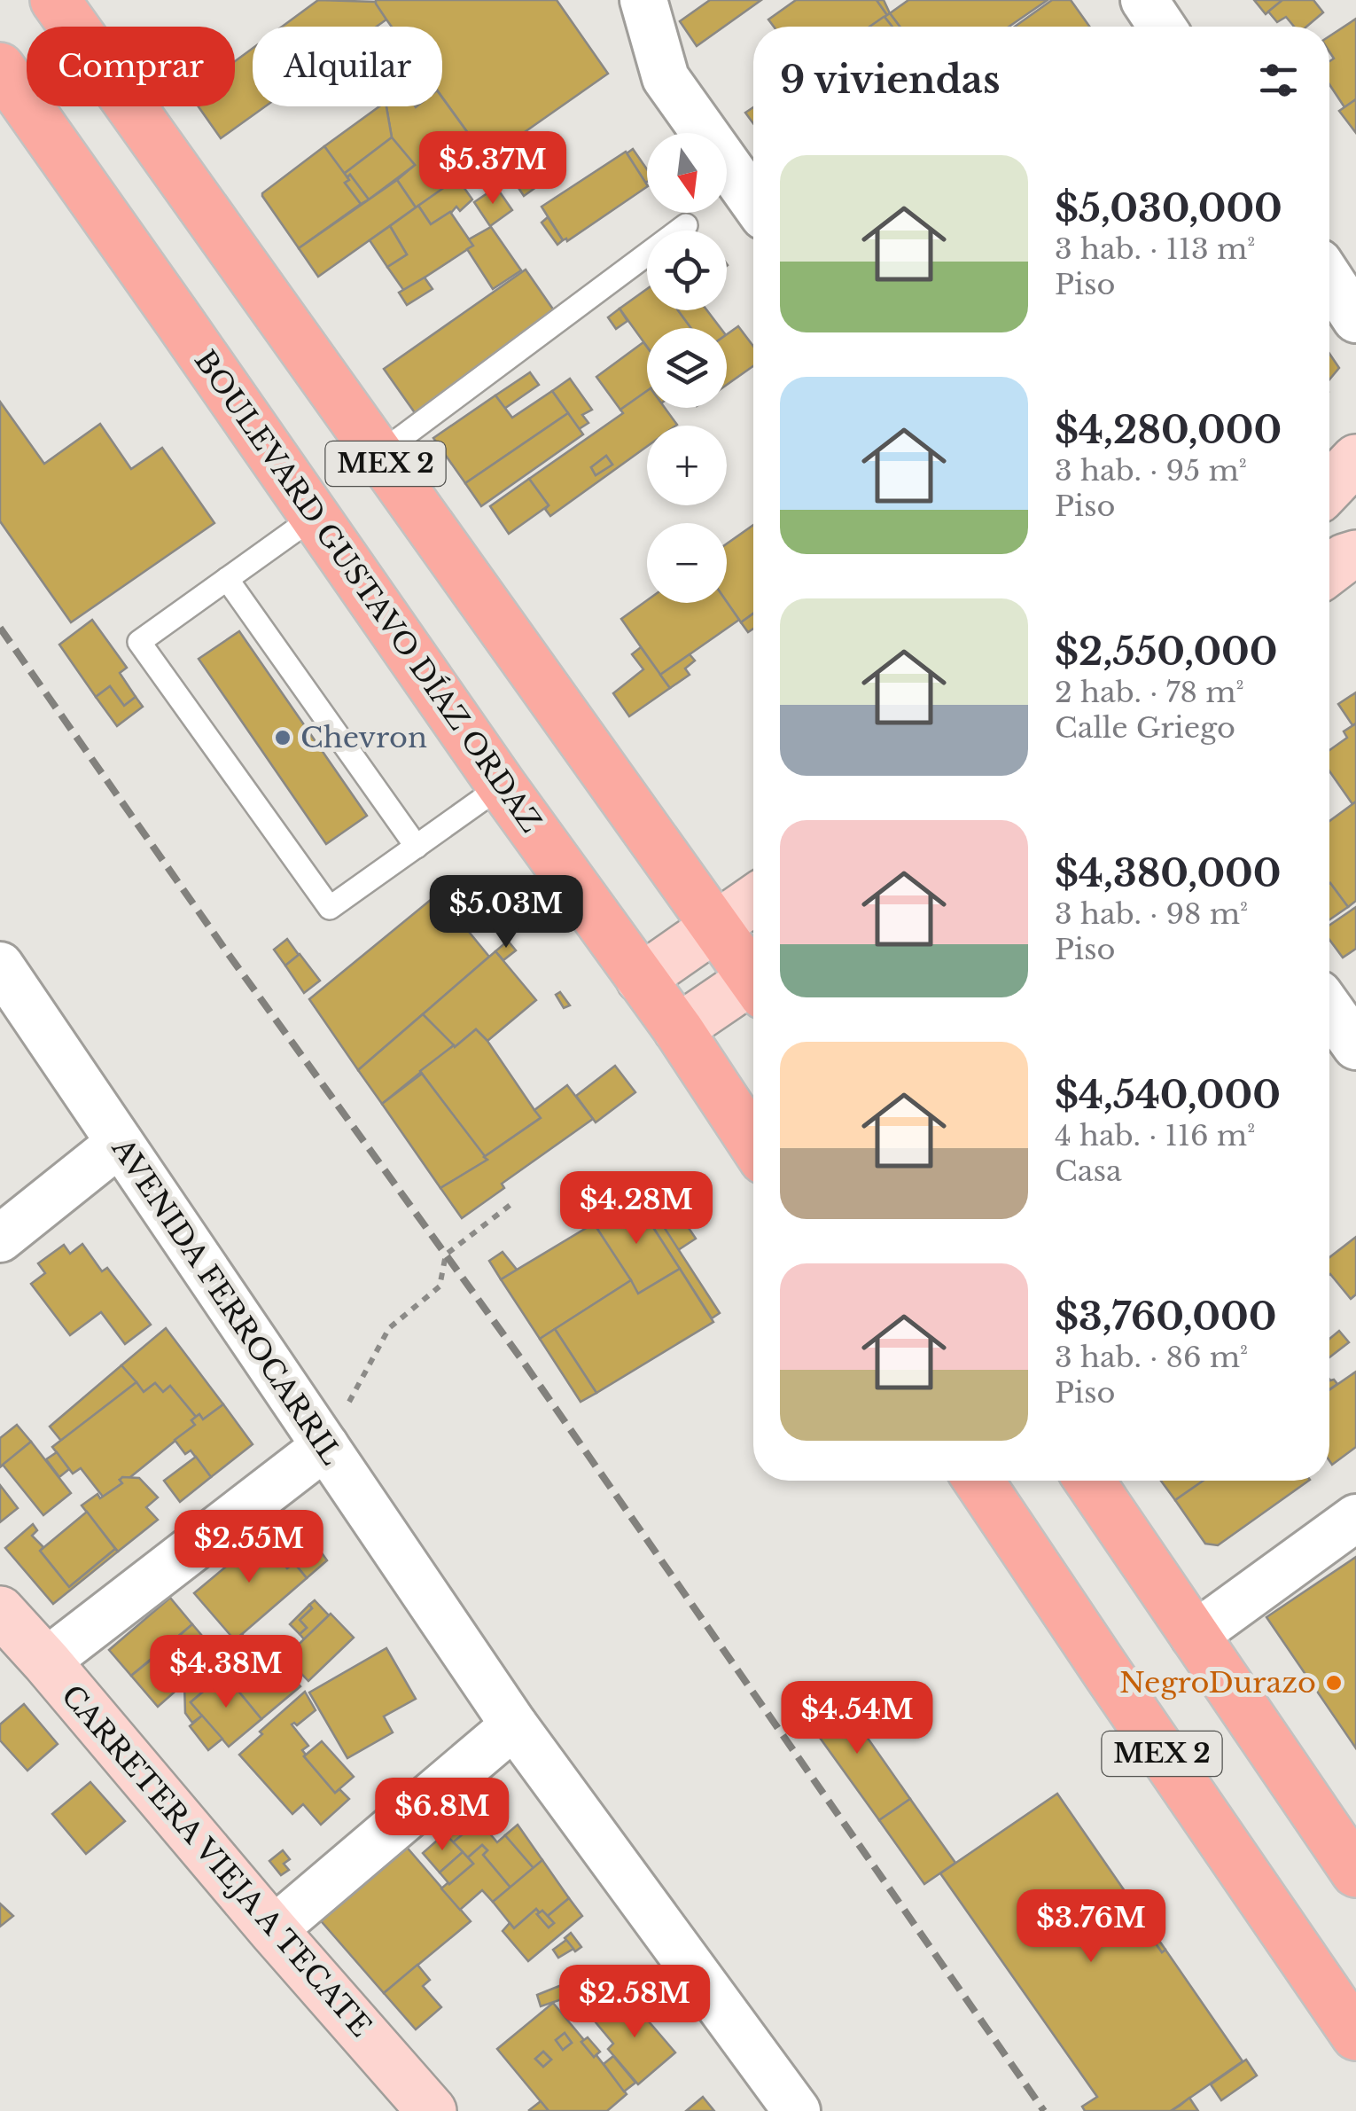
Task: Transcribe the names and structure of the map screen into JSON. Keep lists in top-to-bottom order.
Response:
{
  "streets": {
    "main road": ["MEX 2", "BOULEVARD GUSTAVO DÍAZ ORDAZ"],
    "street": ["AVENIDA FERROCARRIL", "CARRETERA VIEJA A TECATE"]
  },
  "places": ["Chevron", "NegroDurazo"],
  "north": "bottom",
  "page": {
    "chip": ["Comprar", "Alquilar"],
    "heading": "9 viviendas",
    "price": [
      "$5.37M",
      "$5.03M",
      "$4.28M",
      "$2.55M",
      "$4.38M",
      "$4.54M",
      "$6.8M",
      "$3.76M",
      "$2.58M"
    ],
    "map_buttons": ["+", "−"],
    "list": [
      {
        "name": "$5,030,000",
        "note": "3 hab. · 113 m² · Piso"
      },
      {
        "name": "$4,280,000",
        "note": "3 hab. · 95 m² · Piso"
      },
      {
        "name": "$2,550,000",
        "note": "2 hab. · 78 m² · Calle Griego"
      },
      {
        "name": "$4,380,000",
        "note": "3 hab. · 98 m² · Piso"
      },
      {
        "name": "$4,540,000",
        "note": "4 hab. · 116 m² · Casa"
      },
      {
        "name": "$3,760,000",
        "note": "3 hab. · 86 m² · Piso"
      }
    ]
  }
}
